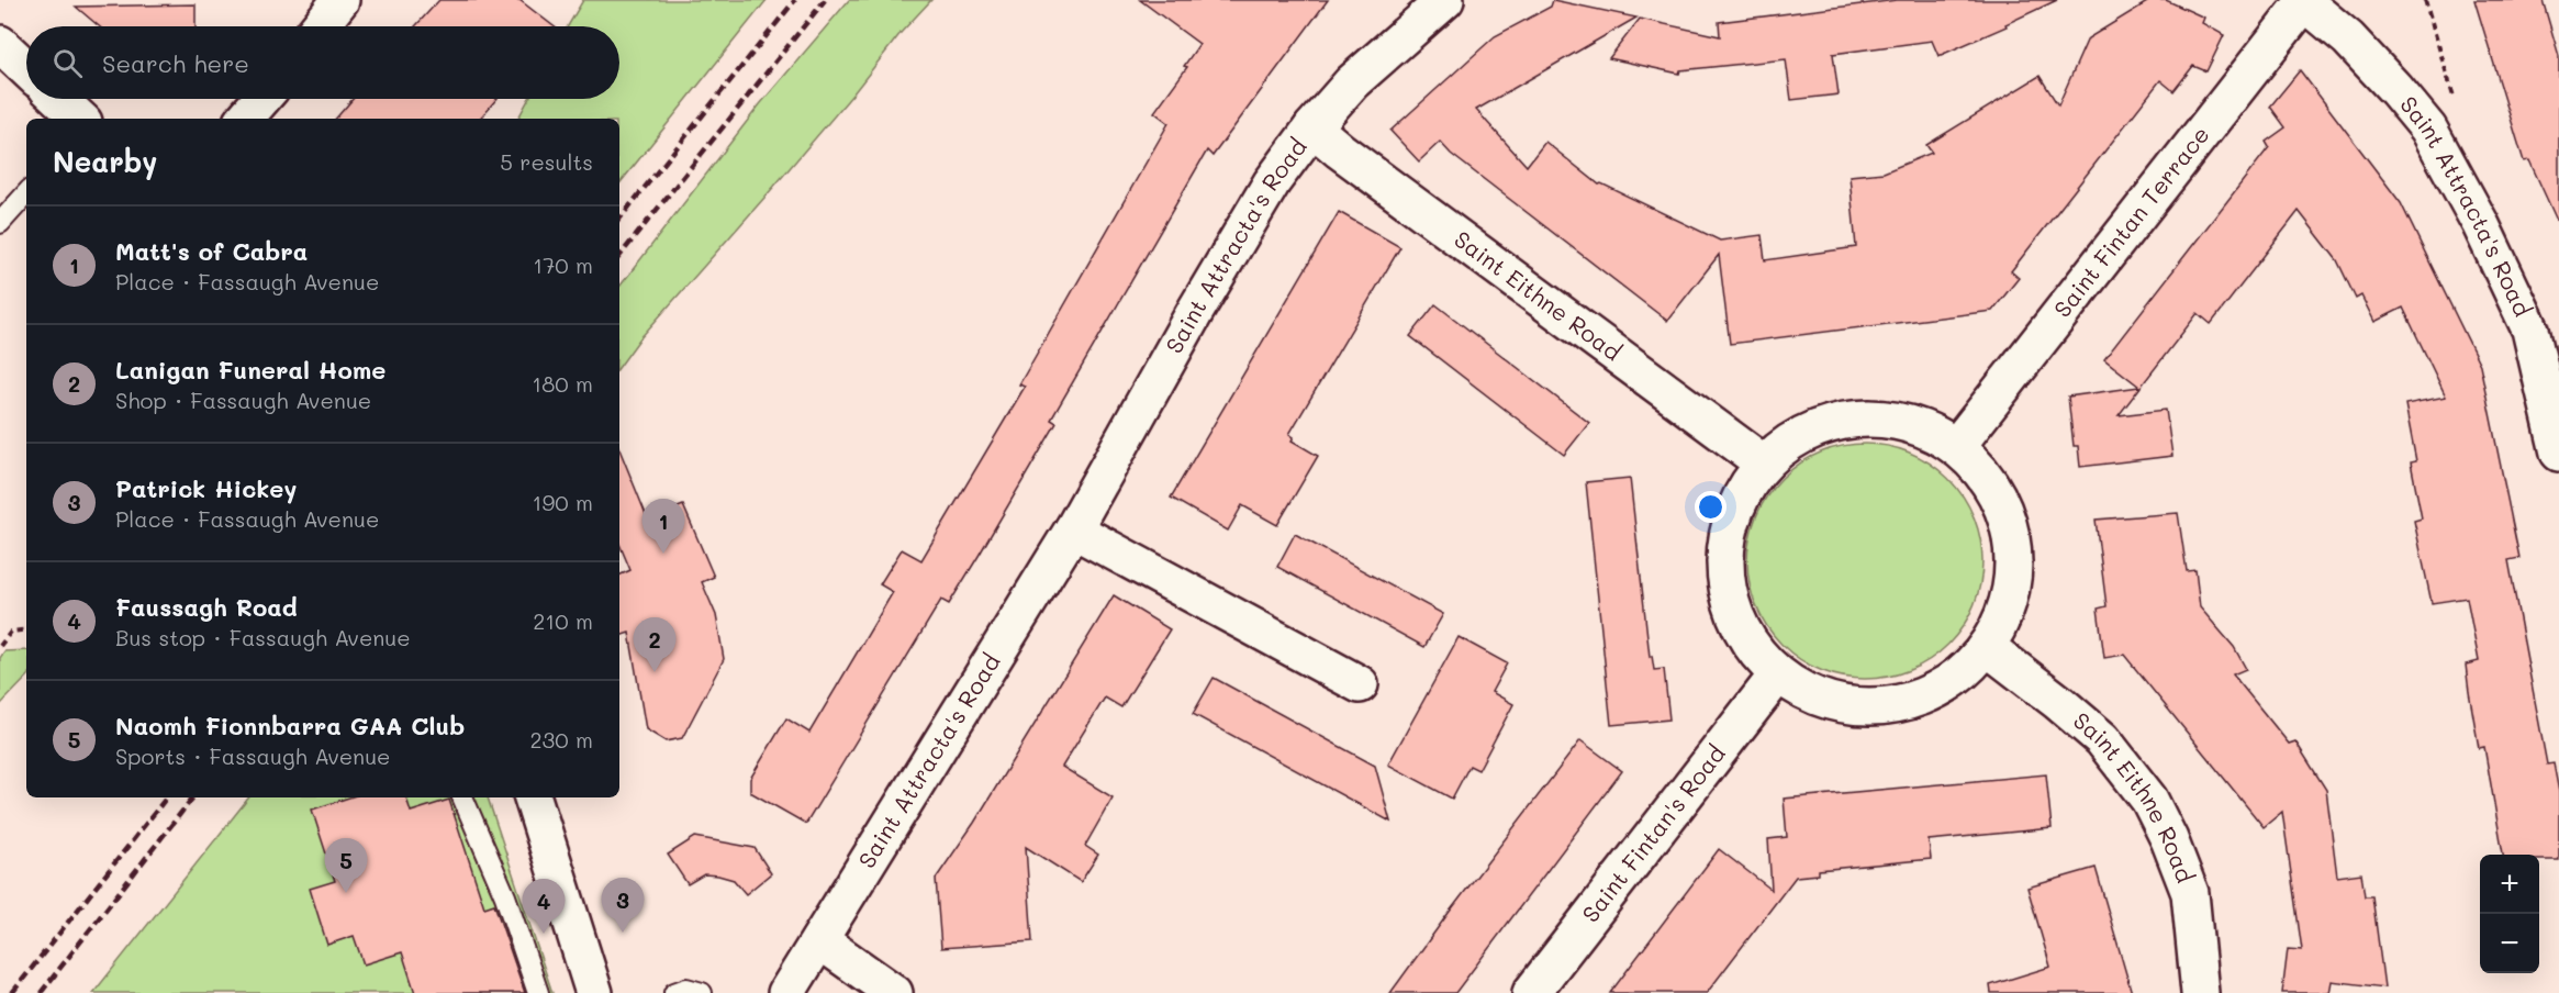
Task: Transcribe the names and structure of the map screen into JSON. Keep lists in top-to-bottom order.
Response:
{
  "streets": {
    "street": [
      "Saint Attracta's Road",
      "Saint Fintan Terrace",
      "Saint Eithne Road",
      "Saint Fintan's Road"
    ]
  },
  "crossings": [
    ["Saint Attracta's Road", "Saint Fintan Terrace"],
    ["Saint Attracta's Road", "Saint Eithne Road"]
  ],
  "page": {
    "search": "Search here",
    "heading": ["Nearby", "5 results"],
    "list": [
      {
        "mark": "1",
        "name": "Matt's of Cabra",
        "note": "Place · Fassaugh Avenue",
        "value": "170 m"
      },
      {
        "mark": "2",
        "name": "Lanigan Funeral Home",
        "note": "Shop · Fassaugh Avenue",
        "value": "180 m"
      },
      {
        "mark": "3",
        "name": "Patrick Hickey",
        "note": "Place · Fassaugh Avenue",
        "value": "190 m"
      },
      {
        "mark": "4",
        "name": "Faussagh Road",
        "note": "Bus stop · Fassaugh Avenue",
        "value": "210 m"
      },
      {
        "mark": "5",
        "name": "Naomh Fionnbarra GAA Club",
        "note": "Sports · Fassaugh Avenue",
        "value": "230 m"
      }
    ],
    "pins": [
      "1",
      "2",
      "5",
      "3",
      "4"
    ],
    "map_buttons": ["+", "−"]
  }
}
